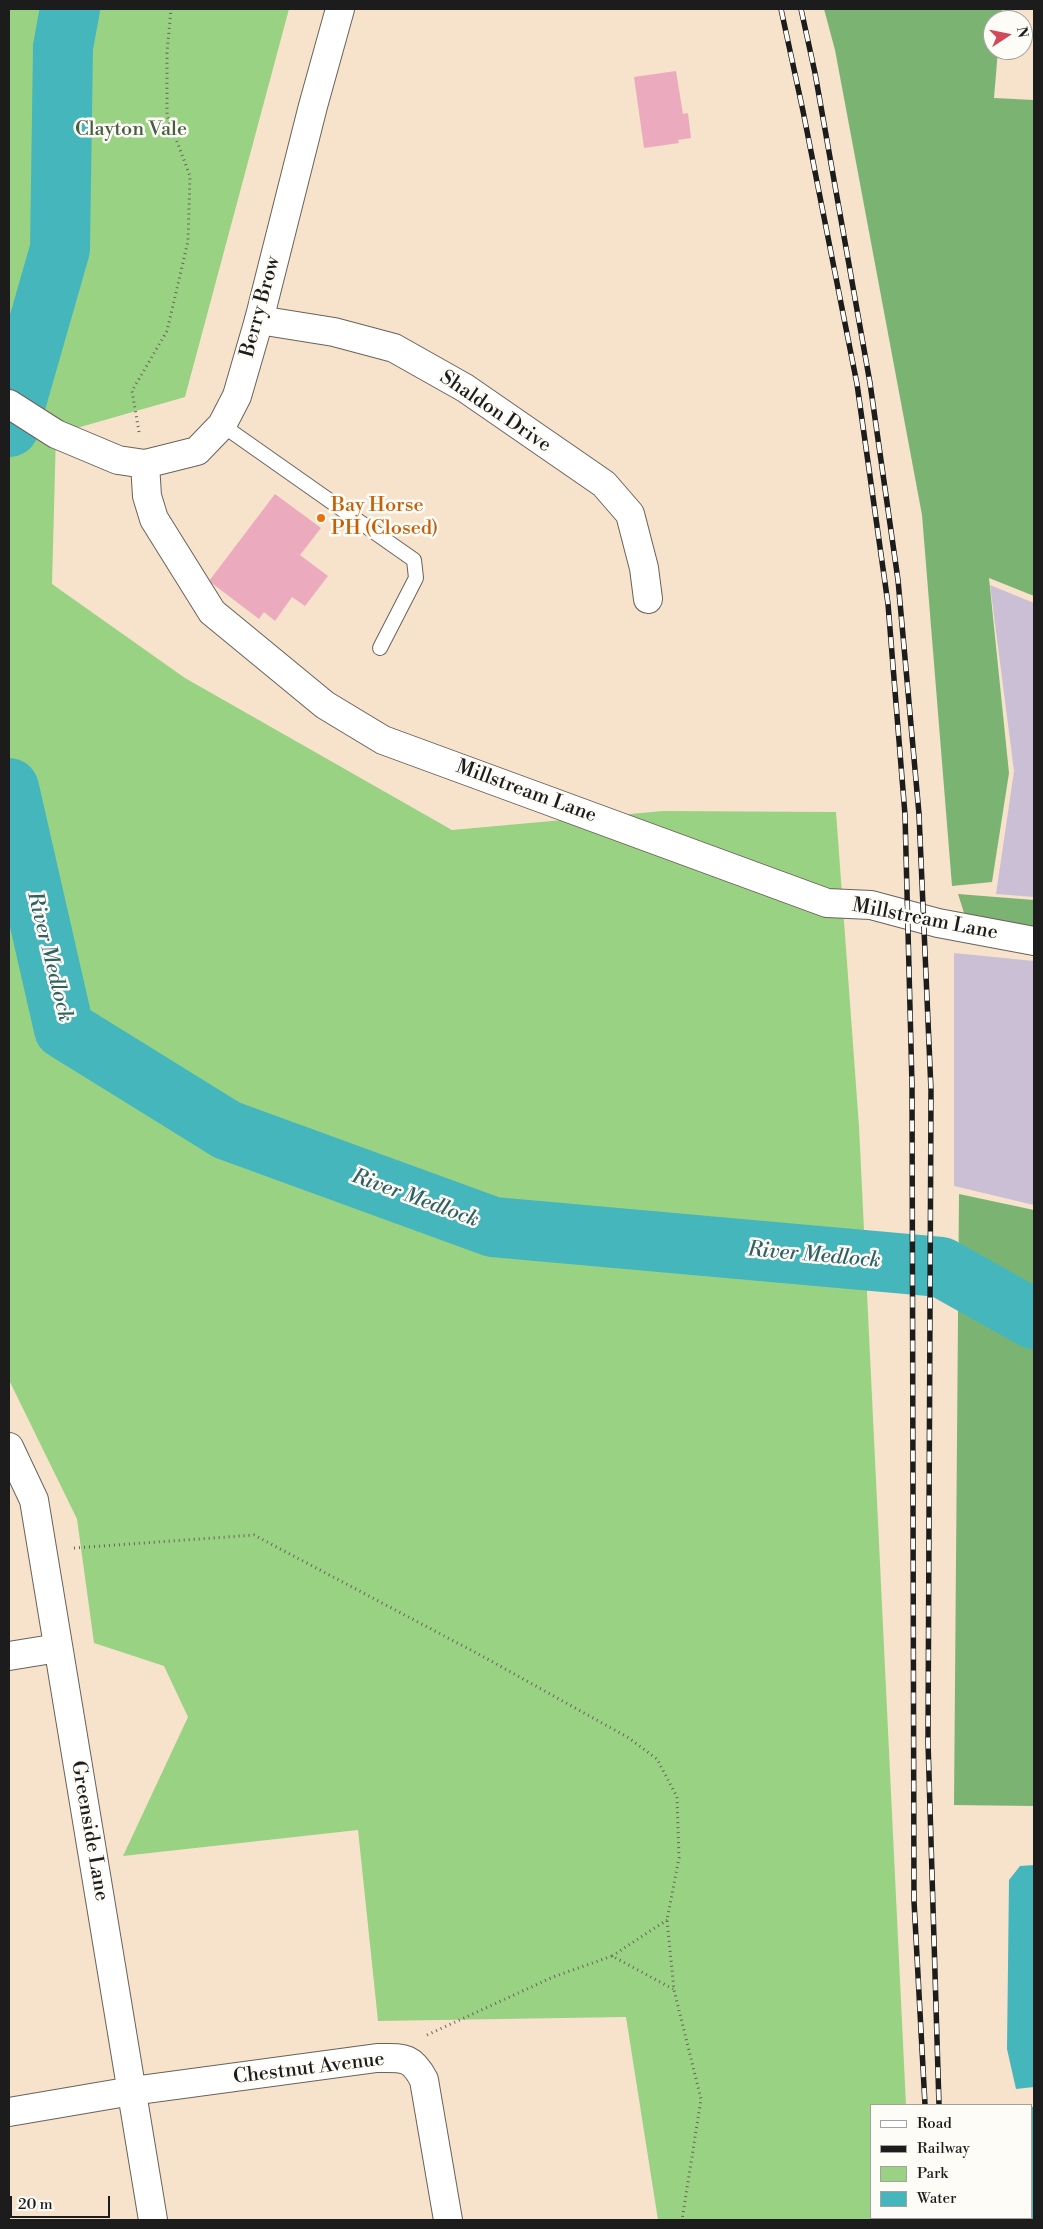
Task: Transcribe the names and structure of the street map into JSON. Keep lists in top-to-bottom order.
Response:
{
  "streets": {
    "street": [
      "Berry Brow",
      "Shaldon Drive",
      "Millstream Lane",
      "Greenside Lane",
      "Chestnut Avenue"
    ]
  },
  "crossings": [
    ["Berry Brow", "Shaldon Drive"],
    ["Berry Brow", "Millstream Lane"],
    ["Greenside Lane", "Chestnut Avenue"]
  ],
  "water": ["River Medlock"],
  "parks": ["Clayton Vale"],
  "places": ["Bay Horse PH (Closed)"],
  "legend": [
    "Road",
    "Railway",
    "Park",
    "Water"
  ],
  "scale_bar": "20 m",
  "north": "right"
}
